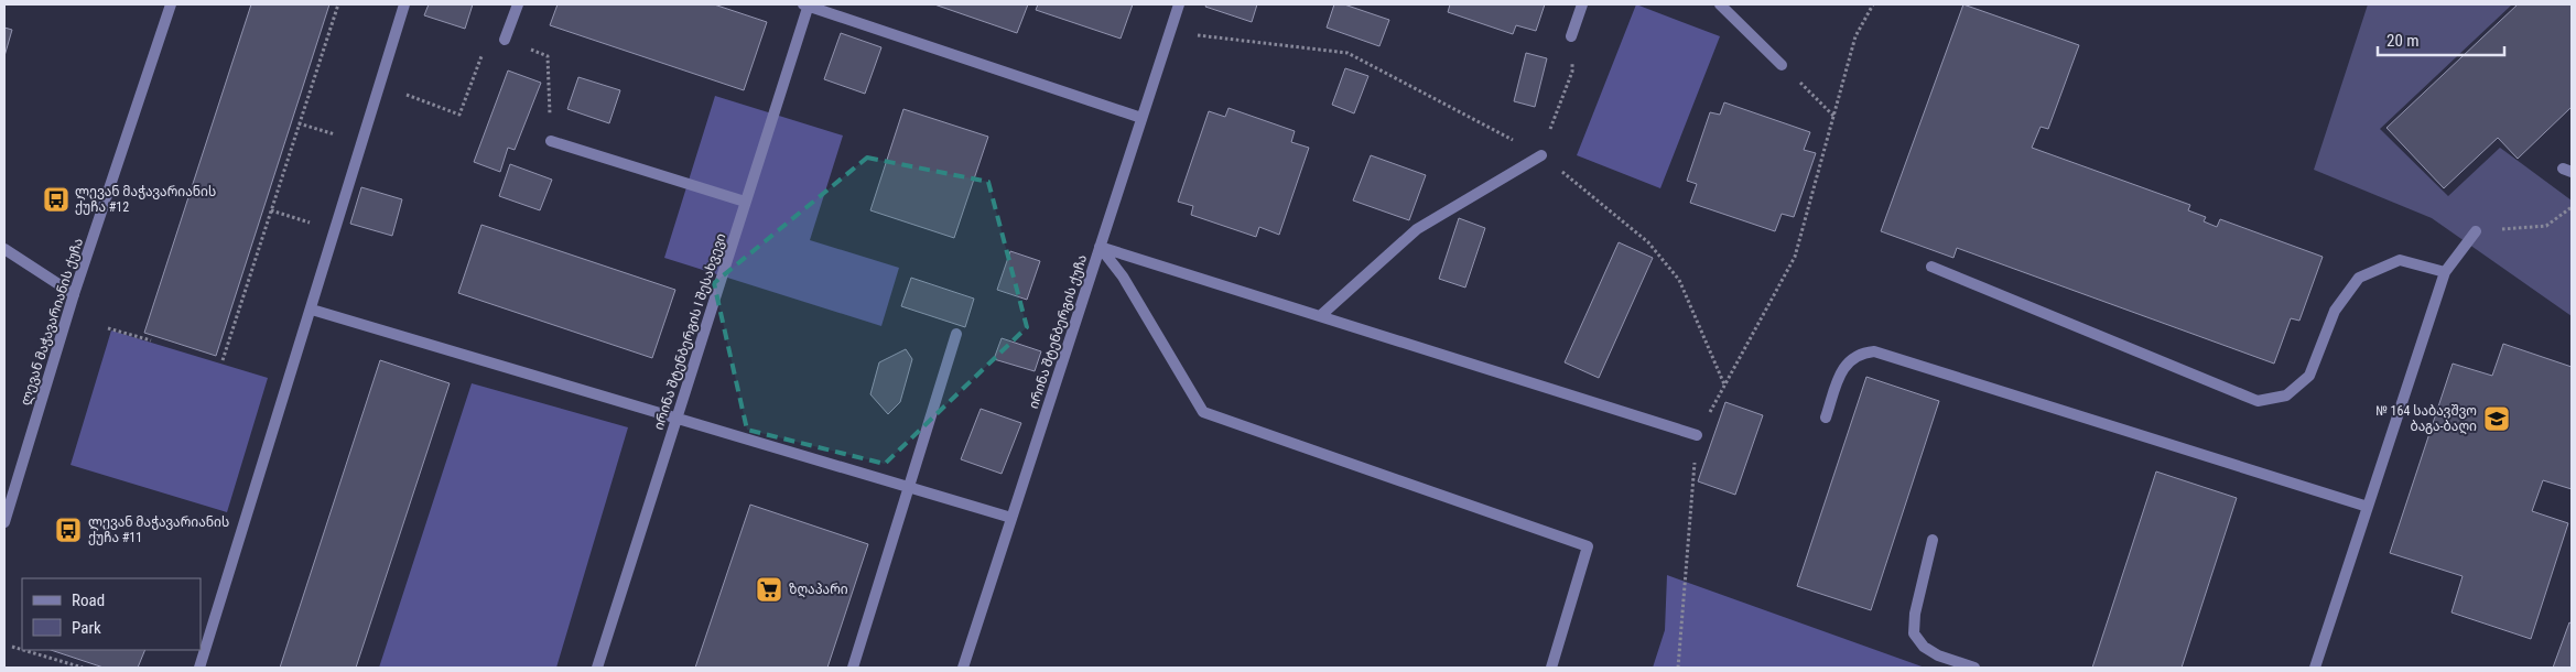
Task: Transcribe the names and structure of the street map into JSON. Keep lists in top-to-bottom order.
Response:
{
  "streets": {
    "street": ["ლევან მაჭავარიანის ქუჩა", "ირინა შტენბერგის I შესახვევი", "ირინა შტენბერგის ქუჩა"]
  },
  "places": {
    "bus stop": ["ლევან მაჭავარიანის ქუჩა #12", "ლევან მაჭავარიანის ქუჩა #11"],
    "school or university": ["№ 164 საბავშვო ბაგა-ბაღი"],
    "supermarket": ["ზღაპარი"]
  },
  "legend": ["Road", "Park"],
  "scale_bar": "20 m"
}
